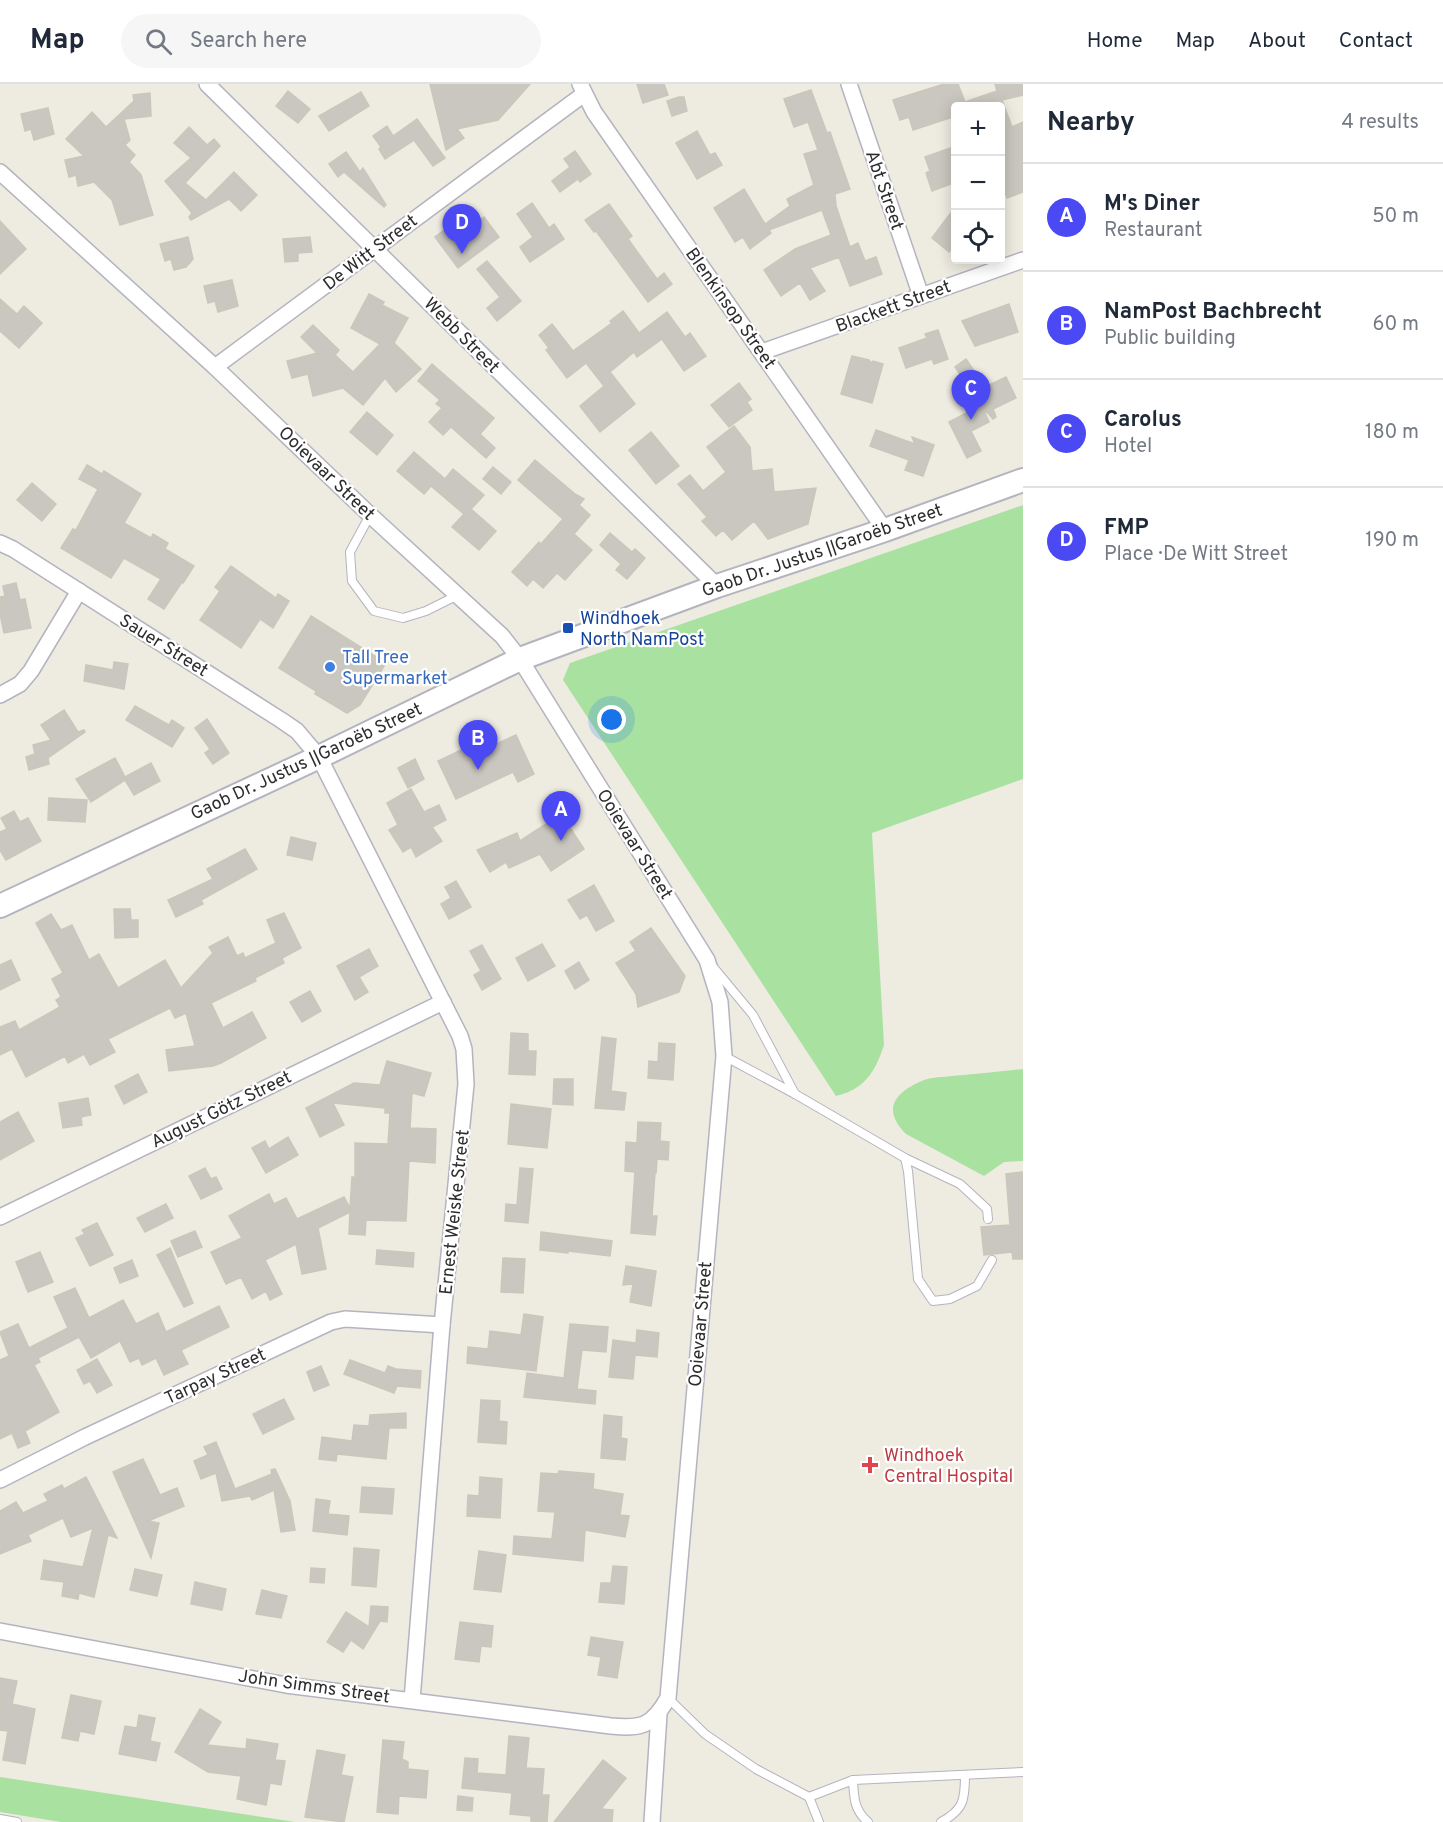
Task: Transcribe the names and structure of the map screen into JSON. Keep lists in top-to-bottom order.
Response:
{
  "streets": {
    "street": [
      "Abt Street",
      "De Witt Street",
      "Blackett Street",
      "Blenkinsop Street",
      "Webb Street",
      "Ooievaar Street",
      "Gaob Dr. Justus ǁGaroëb Street",
      "Sauer Street",
      "August Götz Street",
      "Ernest Weiske Street",
      "Tarpay Street",
      "John Simms Street"
    ]
  },
  "crossings": [
    ["Abt Street", "Blackett Street"],
    ["De Witt Street", "Blenkinsop Street"],
    ["De Witt Street", "Webb Street"],
    ["De Witt Street", "Ooievaar Street"],
    ["Blackett Street", "Blenkinsop Street"],
    ["Blenkinsop Street", "Gaob Dr. Justus ǁGaroëb Street"],
    ["Webb Street", "Gaob Dr. Justus ǁGaroëb Street"],
    ["Ooievaar Street", "Gaob Dr. Justus ǁGaroëb Street"],
    ["Ooievaar Street", "John Simms Street"],
    ["Gaob Dr. Justus ǁGaroëb Street", "Sauer Street"],
    ["Gaob Dr. Justus ǁGaroëb Street", "Ernest Weiske Street"],
    ["Sauer Street", "Ernest Weiske Street"],
    ["August Götz Street", "Ernest Weiske Street"],
    ["Ernest Weiske Street", "Tarpay Street"],
    ["Ernest Weiske Street", "John Simms Street"]
  ],
  "places": {
    "transit": ["Windhoek North NamPost"],
    "other": ["Tall Tree Supermarket"],
    "health": ["Windhoek Central Hospital"]
  },
  "page": {
    "header": "Map",
    "search": "Search here",
    "nav": [
      "Home",
      "Map",
      "About",
      "Contact"
    ],
    "heading": ["Nearby", "4 results"],
    "map_buttons": ["+", "−"],
    "list": [
      {
        "mark": "A",
        "name": "M's Diner",
        "note": "Restaurant",
        "value": "50 m"
      },
      {
        "mark": "B",
        "name": "NamPost Bachbrecht",
        "note": "Public building",
        "value": "60 m"
      },
      {
        "mark": "C",
        "name": "Carolus",
        "note": "Hotel",
        "value": "180 m"
      },
      {
        "mark": "D",
        "name": "FMP",
        "note": "Place · De Witt Street",
        "value": "190 m"
      }
    ],
    "pins": [
      "D",
      "C",
      "B",
      "A"
    ]
  }
}
